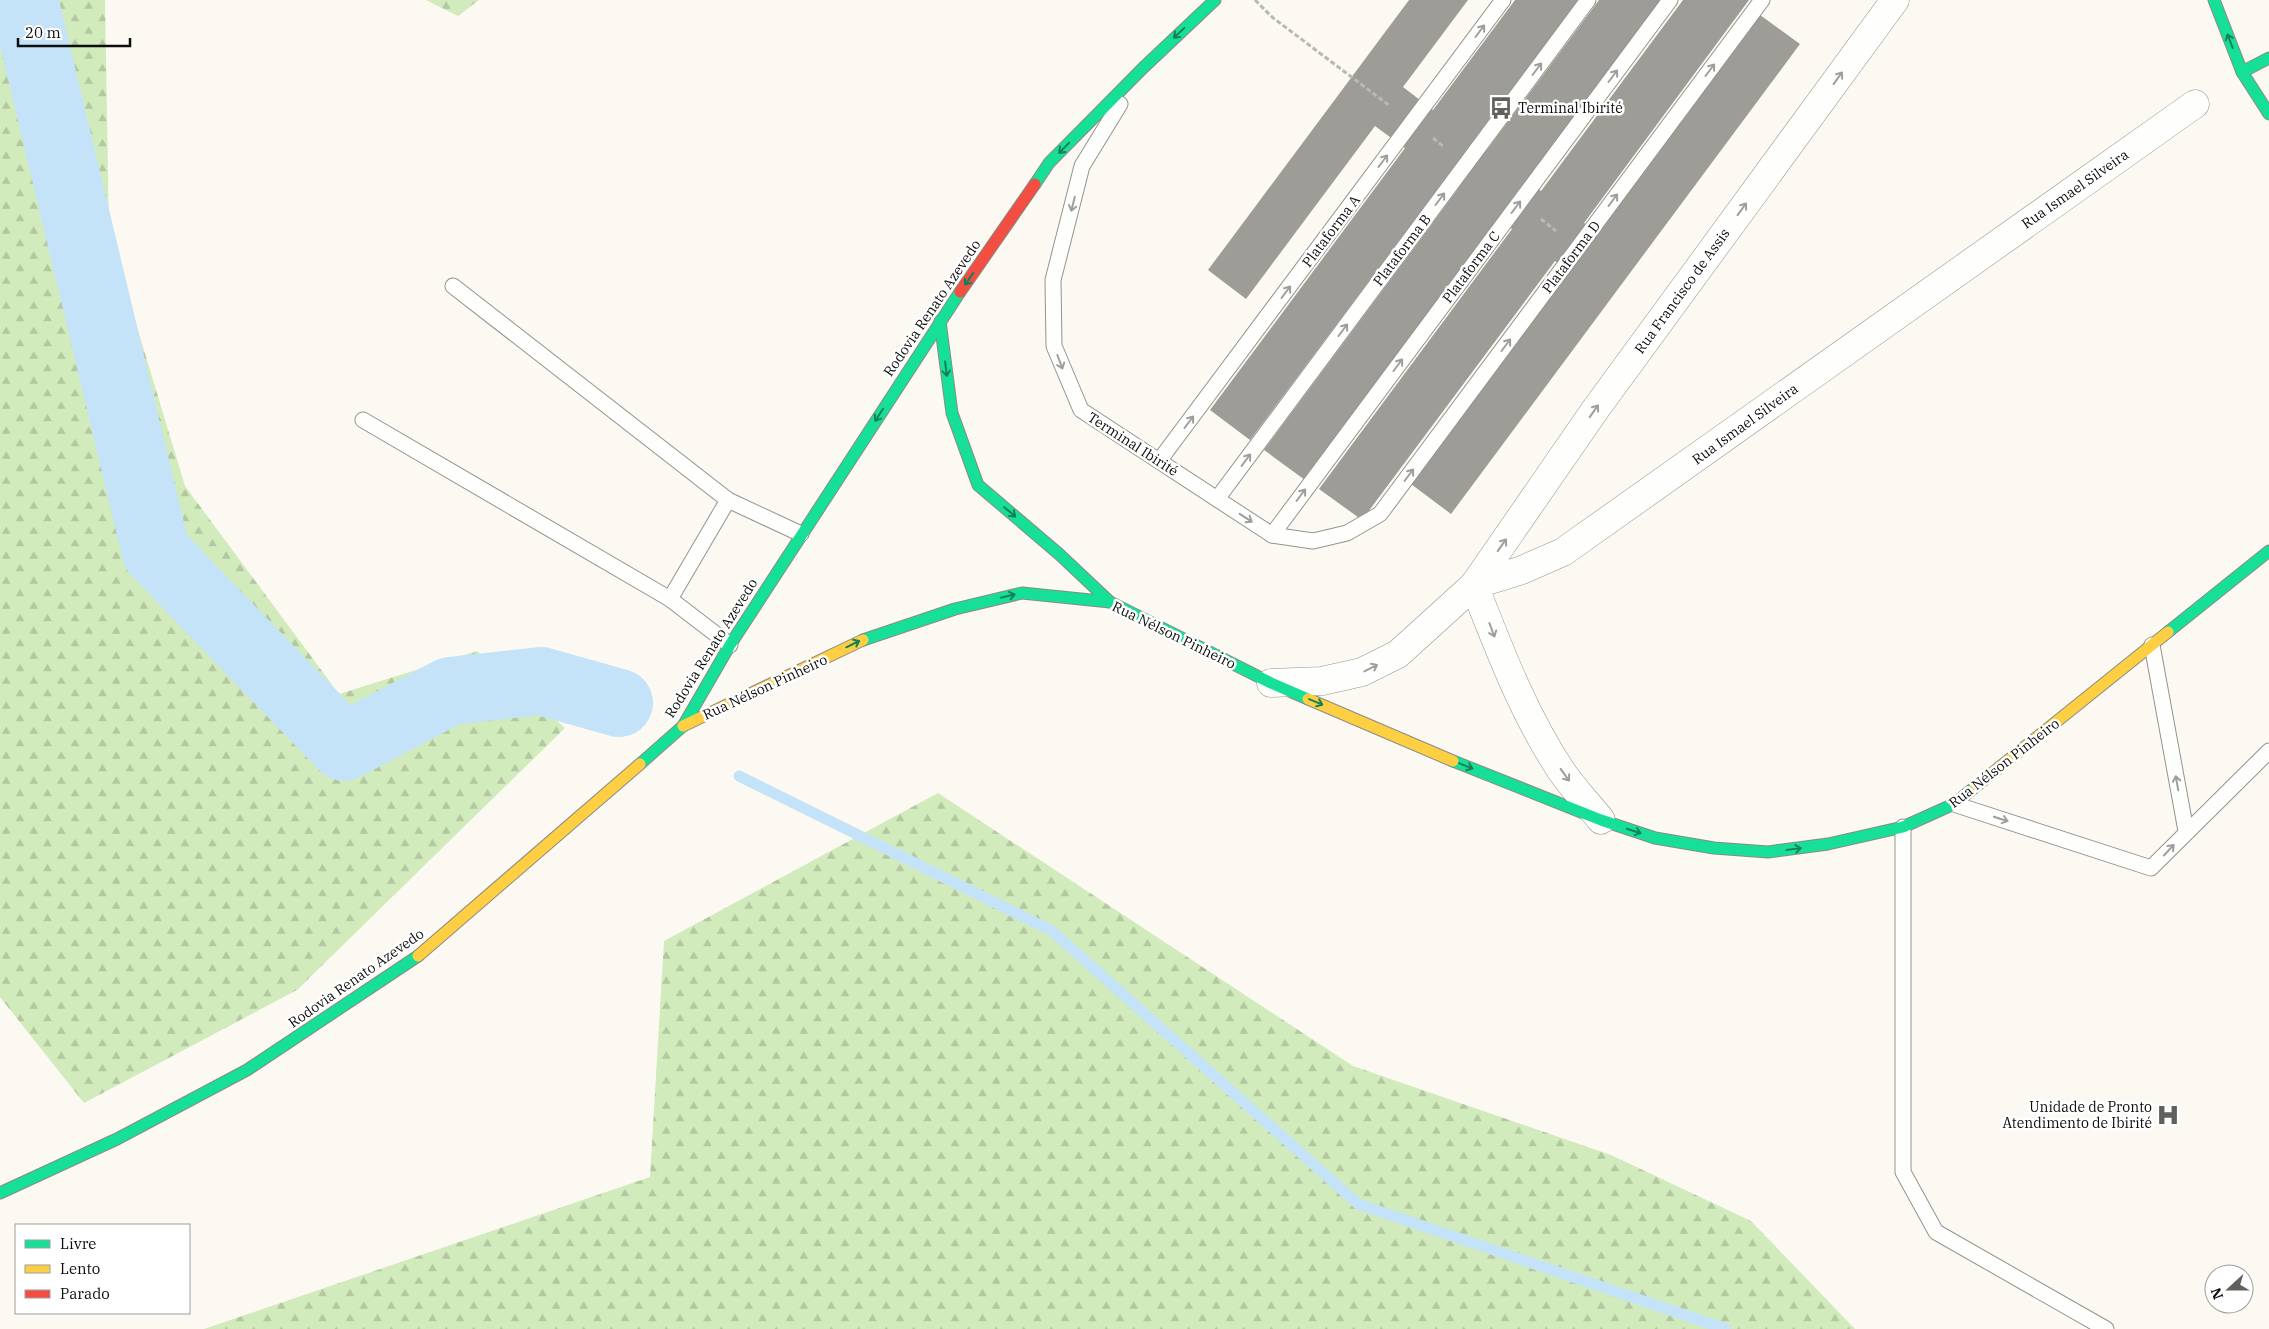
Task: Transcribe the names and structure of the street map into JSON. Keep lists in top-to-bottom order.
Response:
{
  "streets": {
    "main road": ["Rodovia Renato Azevedo", "Rua Nélson Pinheiro"],
    "street": ["Rua Ismael Silveira", "Rua Francisco de Assis"],
    "lane": [
      "Plataforma A",
      "Plataforma B",
      "Plataforma D",
      "Plataforma C",
      "Terminal Ibirité"
    ]
  },
  "crossings": [
    ["Rua Ismael Silveira", "Rua Francisco de Assis"],
    ["Rua Ismael Silveira", "Rua Nélson Pinheiro"],
    ["Plataforma A", "Terminal Ibirité"],
    ["Plataforma B", "Terminal Ibirité"],
    ["Plataforma D", "Terminal Ibirité"],
    ["Plataforma C", "Terminal Ibirité"],
    ["Rodovia Renato Azevedo", "Terminal Ibirité"],
    ["Rodovia Renato Azevedo", "Rua Nélson Pinheiro"]
  ],
  "one_way": [
    "Plataforma A",
    "Plataforma B",
    "Plataforma D",
    "Plataforma C",
    "Rua Francisco de Assis",
    "Rodovia Renato Azevedo",
    "Terminal Ibirité",
    "Rua Nélson Pinheiro"
  ],
  "places": {
    "bus stop": ["Terminal Ibirité"],
    "hospital": ["Unidade de Pronto Atendimento de Ibirité"]
  },
  "legend": ["Livre", "Lento", "Parado"],
  "scale_bar": "20 m",
  "north": "left"
}
